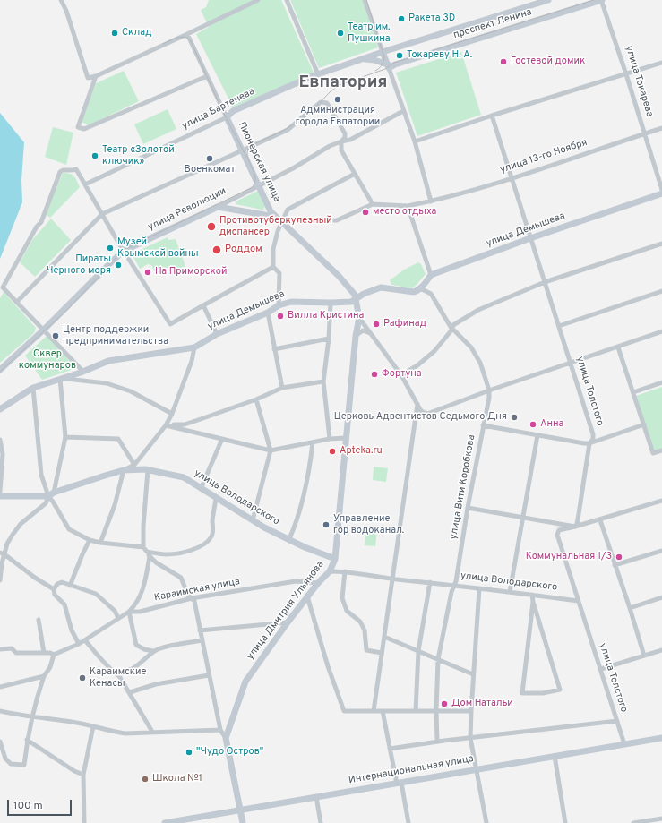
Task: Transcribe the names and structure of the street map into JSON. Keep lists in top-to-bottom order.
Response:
{
  "streets": {
    "street": [
      "проспект Ленина",
      "улица Токарева",
      "улица Бартенева",
      "улица 13-го Ноября",
      "Пионерская улица",
      "улица Революции",
      "улица Демышева",
      "улица Толстого",
      "улица Вити Коробкова",
      "улица Володарского",
      "Караимская улица",
      "улица Дмитрия Ульянова",
      "Интернациональная улица"
    ]
  },
  "crossings": [
    ["проспект Ленина", "улица Токарева"],
    ["проспект Ленина", "улица Бартенева"],
    ["улица Токарева", "улица 13-го Ноября"],
    ["улица Бартенева", "Пионерская улица"],
    ["улица 13-го Ноября", "улица Толстого"],
    ["Пионерская улица", "улица Революции"],
    ["улица Демышева", "улица Толстого"],
    ["улица Демышева", "улица Вити Коробкова"],
    ["улица Толстого", "улица Володарского"],
    ["улица Толстого", "Интернациональная улица"],
    ["улица Вити Коробкова", "улица Володарского"],
    ["улица Володарского", "улица Дмитрия Ульянова"],
    ["Караимская улица", "улица Дмитрия Ульянова"]
  ],
  "districts": ["Евпатория"],
  "parks": ["Сквер коммунаров"],
  "places": [
    "Ракета 3D",
    "Склад",
    "Театр им. Пушкина",
    "Токареву Н. А.",
    "Гостевой домик",
    "Администрация города Евпатории",
    "Театр «Золотой ключик»",
    "Военкомат",
    "место отдыха",
    "Противотуберкулезный диспансер",
    "Музей Крымской войны",
    "Роддом",
    "Пираты Черного моря",
    "На Приморской",
    "Вилла Кристина",
    "Рафинад",
    "Центр поддержки предпринимательства",
    "Фортуна",
    "Церковь Адвентистов Седьмого Дня",
    "Анна",
    "Apteka.ru",
    "Управление гор водоканал.",
    "Коммунальная 1/3",
    "Караимские Кенасы",
    "Дом Натальи",
    "\"Чудо Остров\"",
    "Школа №1"
  ],
  "scale_bar": "100 m"
}
